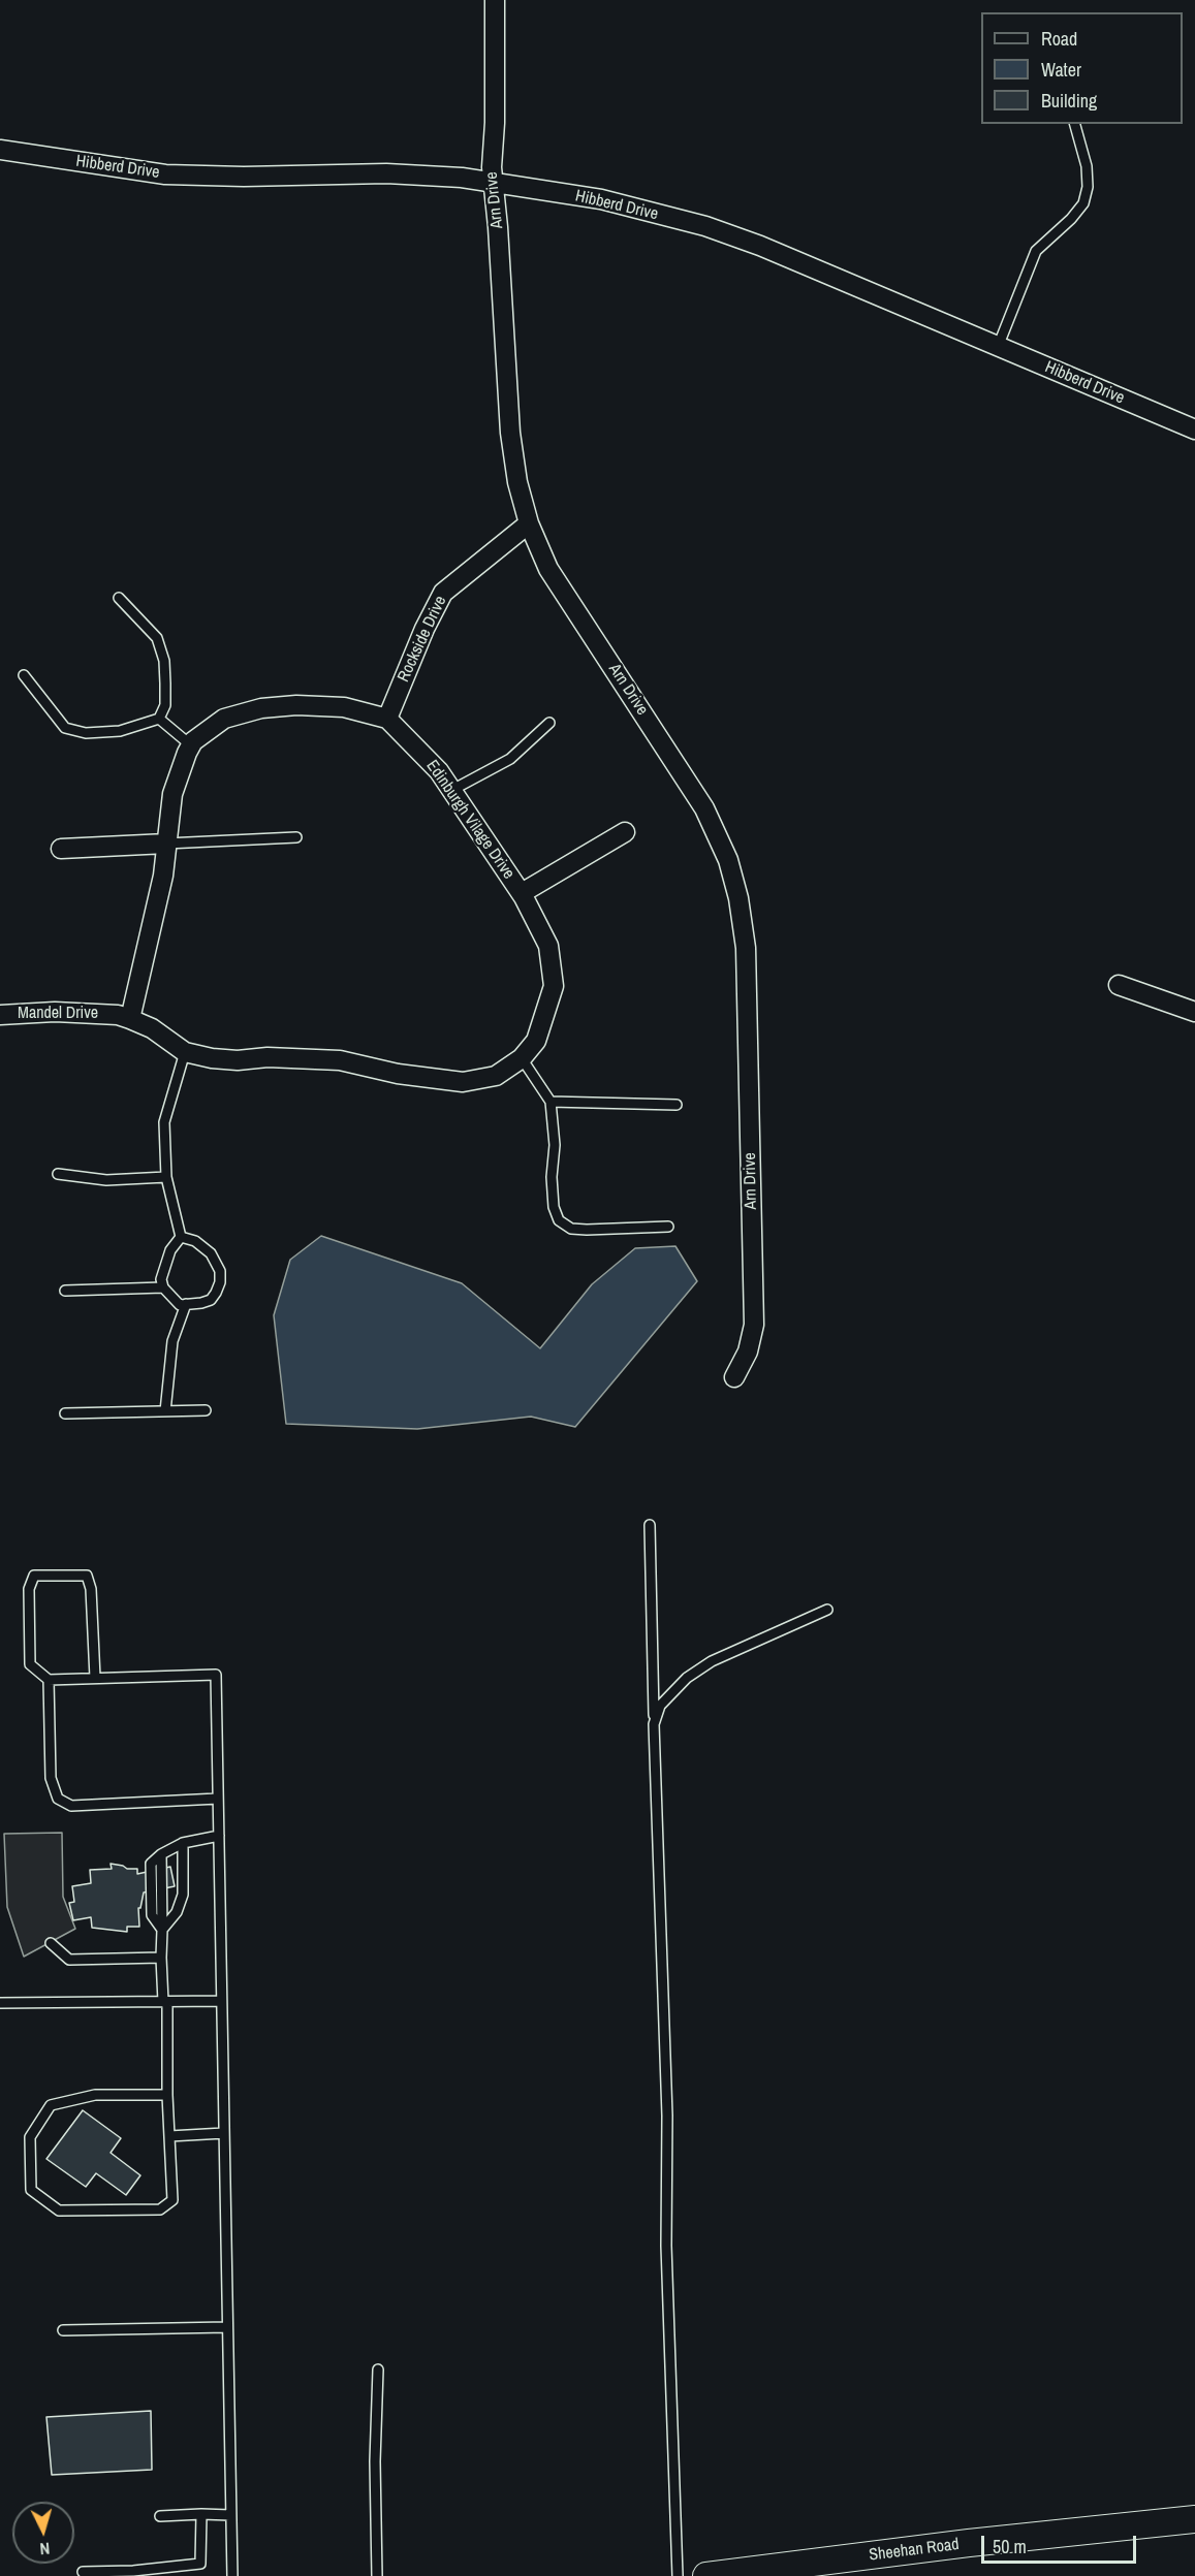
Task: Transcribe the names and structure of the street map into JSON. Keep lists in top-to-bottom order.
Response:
{
  "streets": {
    "street": [
      "Hibberd Drive",
      "Arn Drive",
      "Rockside Drive",
      "Edinburgh Vilage Drive",
      "Mandel Drive",
      "Sheehan Road"
    ]
  },
  "crossings": [
    ["Hibberd Drive", "Arn Drive"],
    ["Arn Drive", "Rockside Drive"],
    ["Rockside Drive", "Edinburgh Vilage Drive"],
    ["Edinburgh Vilage Drive", "Mandel Drive"]
  ],
  "legend": ["Road", "Water", "Building"],
  "scale_bar": "50 m",
  "north": "bottom"
}
